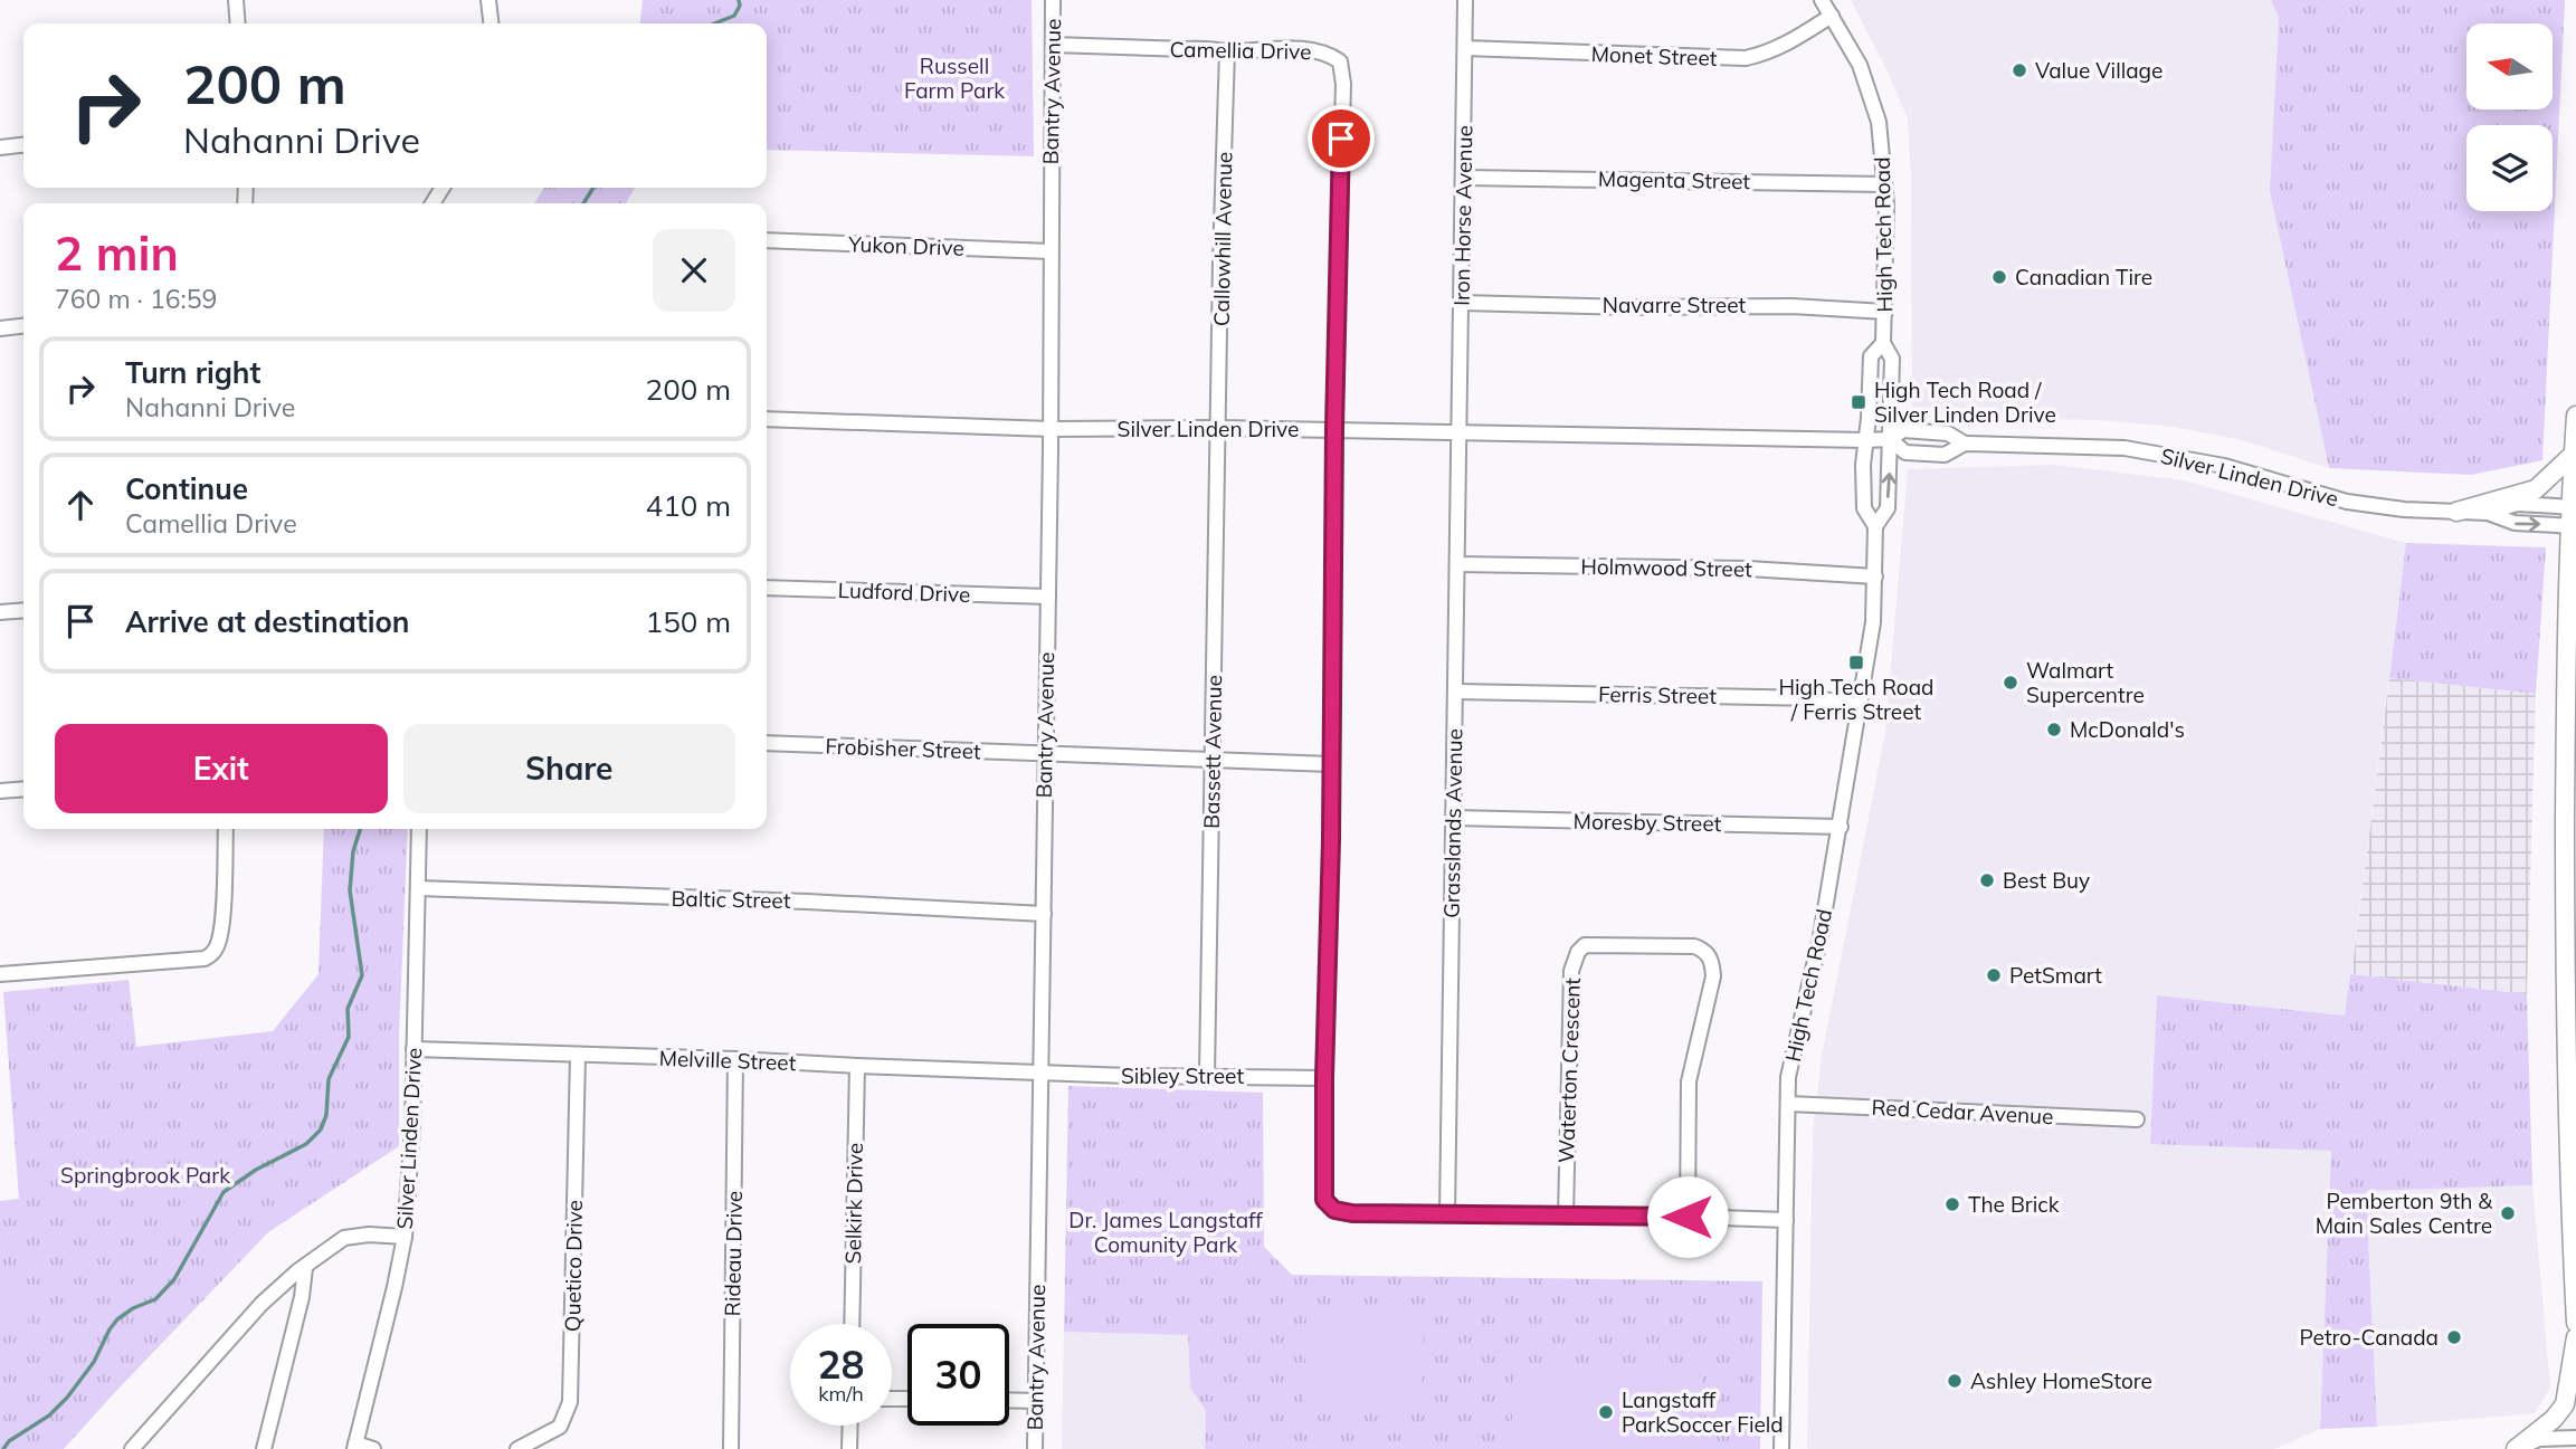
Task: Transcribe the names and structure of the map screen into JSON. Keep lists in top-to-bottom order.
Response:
{
  "streets": {
    "street": [
      "Camellia Drive",
      "Monet Street",
      "Bantry Avenue",
      "Magenta Street",
      "Iron Horse Avenue",
      "High Tech Road",
      "Callowhill Avenue",
      "Yukon Drive",
      "Navarre Street",
      "Silver Linden Drive",
      "Holmwood Street",
      "Ludford Drive",
      "Ferris Street",
      "Frobisher Street",
      "Bassett Avenue",
      "Moresby Street",
      "Grasslands Avenue",
      "Baltic Street",
      "Melville Street",
      "Waterton Crescent",
      "Sibley Street",
      "Red Cedar Avenue",
      "Selkirk Drive",
      "Rideau Drive",
      "Quetico Drive"
    ]
  },
  "crossings": [
    ["Camellia Drive", "Bantry Avenue"],
    ["Camellia Drive", "Callowhill Avenue"],
    ["Camellia Drive", "Silver Linden Drive"],
    ["Monet Street", "Iron Horse Avenue"],
    ["Monet Street", "High Tech Road"],
    ["Bantry Avenue", "Yukon Drive"],
    ["Bantry Avenue", "Silver Linden Drive"],
    ["Bantry Avenue", "Ludford Drive"],
    ["Bantry Avenue", "Frobisher Street"],
    ["Bantry Avenue", "Baltic Street"],
    ["Bantry Avenue", "Melville Street"],
    ["Bantry Avenue", "Sibley Street"],
    ["Magenta Street", "Iron Horse Avenue"],
    ["Magenta Street", "High Tech Road"],
    ["Iron Horse Avenue", "Navarre Street"],
    ["Iron Horse Avenue", "Silver Linden Drive"],
    ["Iron Horse Avenue", "Grasslands Avenue"],
    ["High Tech Road", "Navarre Street"],
    ["High Tech Road", "Silver Linden Drive"],
    ["High Tech Road", "Holmwood Street"],
    ["High Tech Road", "Ferris Street"],
    ["High Tech Road", "Moresby Street"],
    ["High Tech Road", "Red Cedar Avenue"],
    ["Callowhill Avenue", "Silver Linden Drive"],
    ["Callowhill Avenue", "Bassett Avenue"],
    ["Silver Linden Drive", "Bassett Avenue"],
    ["Silver Linden Drive", "Grasslands Avenue"],
    ["Silver Linden Drive", "Baltic Street"],
    ["Silver Linden Drive", "Melville Street"],
    ["Holmwood Street", "Grasslands Avenue"],
    ["Ferris Street", "Grasslands Avenue"],
    ["Frobisher Street", "Bassett Avenue"],
    ["Bassett Avenue", "Sibley Street"],
    ["Moresby Street", "Grasslands Avenue"],
    ["Melville Street", "Sibley Street"],
    ["Melville Street", "Selkirk Drive"],
    ["Melville Street", "Rideau Drive"],
    ["Melville Street", "Quetico Drive"]
  ],
  "parks": ["Russell Farm Park", "Springbrook Park", "Dr. James Langstaff Comunity Park"],
  "places": {
    "other": [
      "Value Village",
      "Canadian Tire",
      "Walmart Supercentre",
      "McDonald's",
      "Best Buy",
      "PetSmart",
      "The Brick",
      "Pemberton 9th & Main Sales Centre",
      "Petro-Canada",
      "Ashley HomeStore",
      "Langstaff ParkSoccer Field"
    ],
    "transit": ["High Tech Road / Silver Linden Drive", "High Tech Road / Ferris Street"]
  },
  "north": "left",
  "page": {
    "turn": ["200 m", "Nahanni Drive"],
    "heading": ["2 min", "760 m · 16:59"],
    "list": [
      {
        "name": "Turn right",
        "note": "Nahanni Drive",
        "value": "200 m"
      },
      {
        "name": "Continue",
        "note": "Camellia Drive",
        "value": "410 m"
      },
      {
        "name": "Arrive at destination",
        "value": "150 m"
      }
    ],
    "buttons": ["Exit", "Share"],
    "speed": "28 km/h",
    "limit": "30"
  }
}
